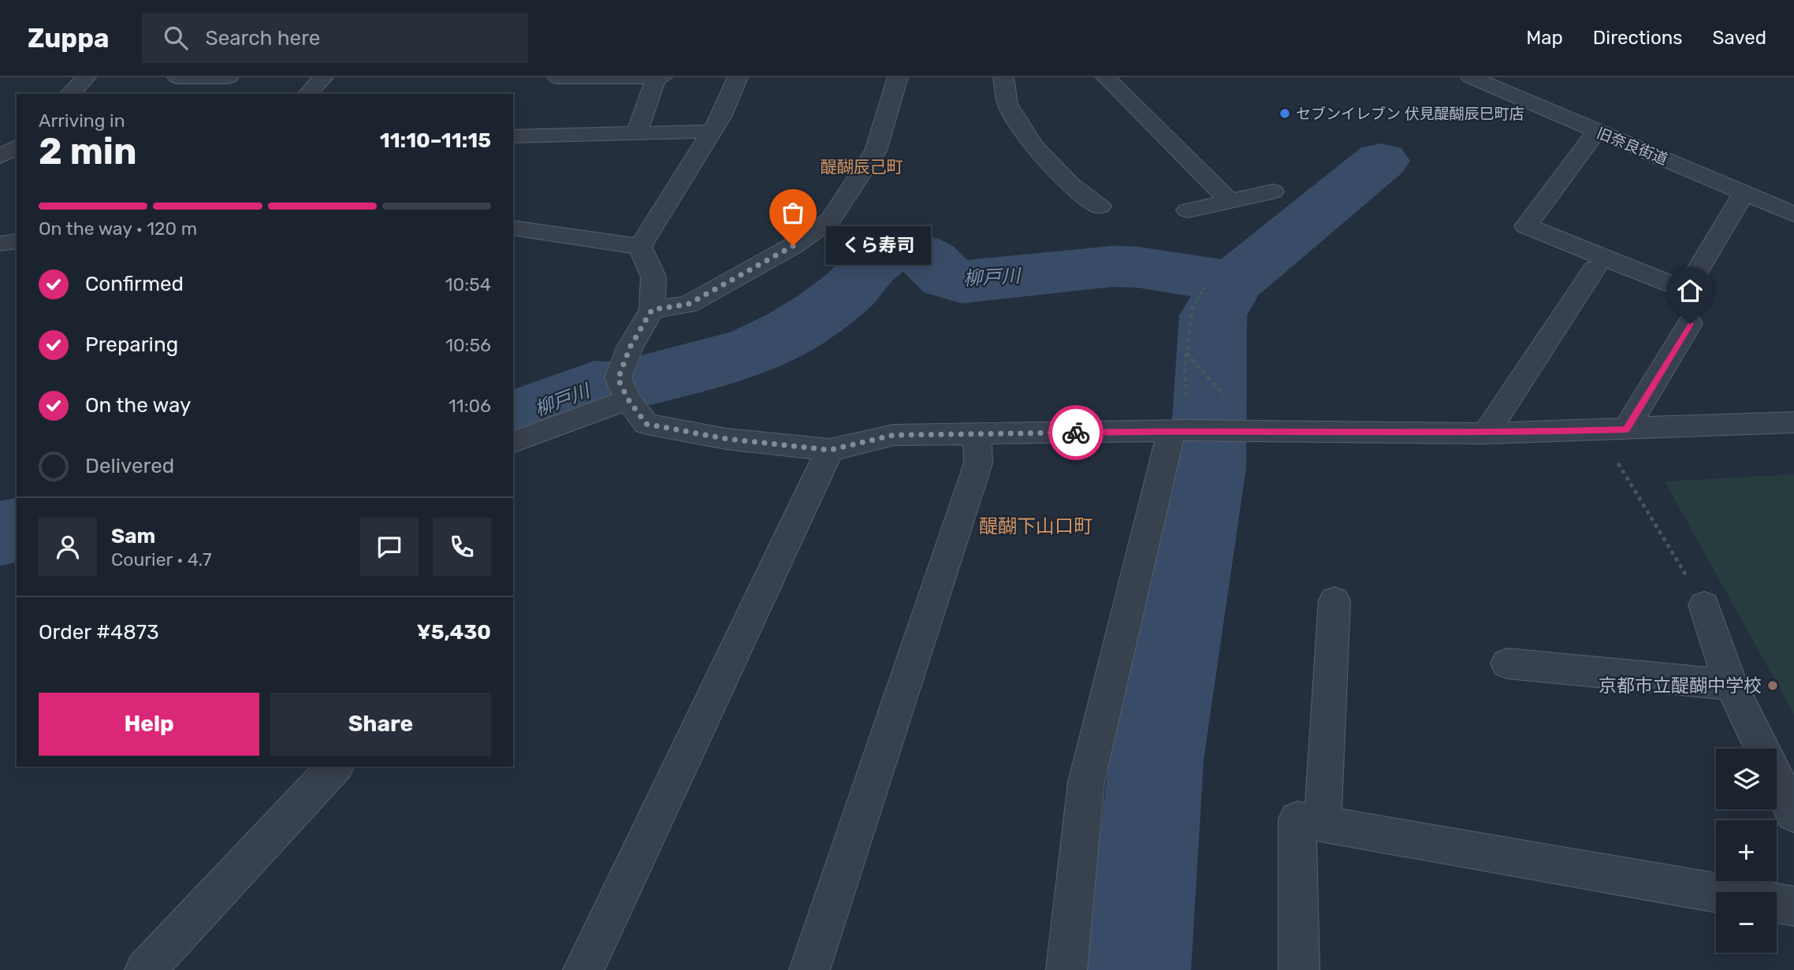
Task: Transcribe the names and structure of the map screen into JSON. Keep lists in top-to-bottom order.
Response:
{
  "streets": {
    "street": ["旧奈良街道"]
  },
  "districts": ["醍醐辰己町", "醍醐下山口町"],
  "water": ["柳戸川"],
  "places": ["セブンイレブン 伏見醍醐辰巳町店", "くら寿司", "京都市立醍醐中学校"],
  "page": {
    "header": "Zuppa",
    "search": "Search here",
    "nav": ["Map", "Directions", "Saved"],
    "heading": ["2 min", "Arriving in", "11:10–11:15"],
    "panel": [
      "Sam",
      "Courier · 4.7",
      "Order #4873",
      "¥5,430"
    ],
    "bar": "On the way · 120 m",
    "bubble": "くら寿司",
    "list": [
      ["Confirmed", "10:54"],
      ["Preparing", "10:56"],
      ["On the way", "11:06"],
      "Delivered"
    ],
    "buttons": ["Help", "Share"],
    "map_buttons": ["+", "−"]
  }
}
